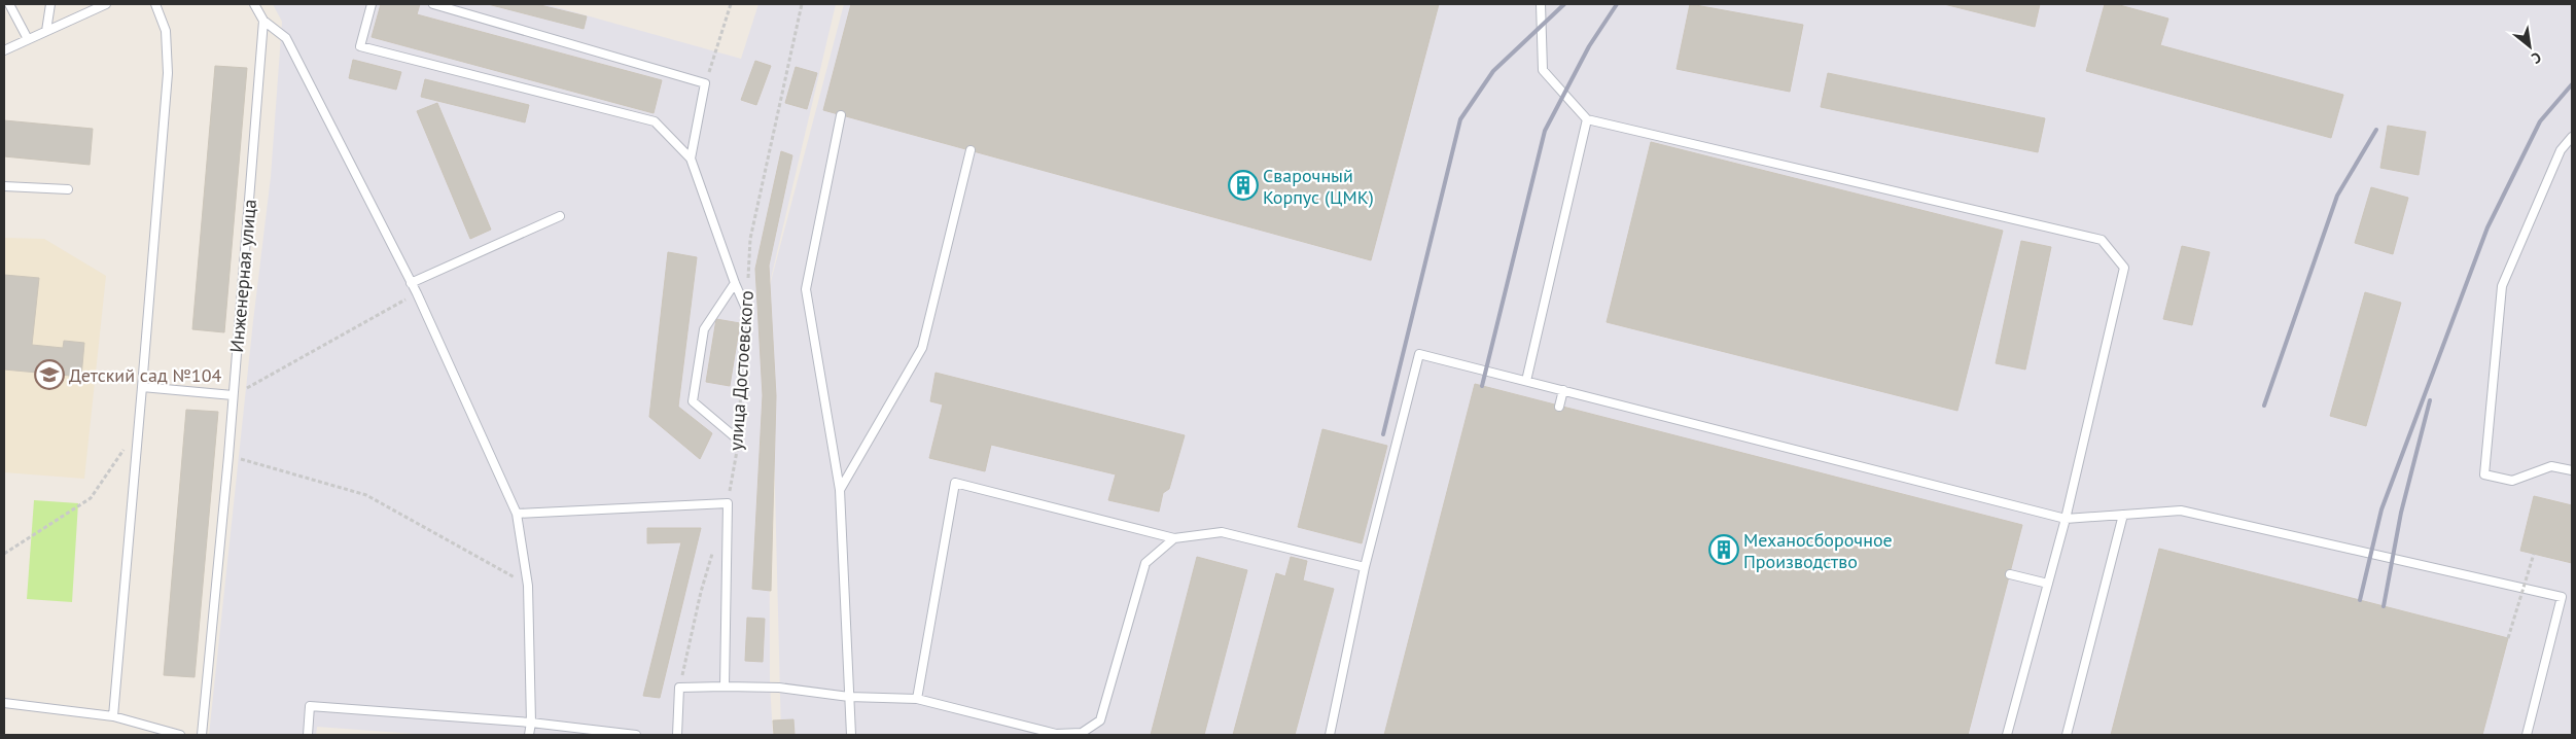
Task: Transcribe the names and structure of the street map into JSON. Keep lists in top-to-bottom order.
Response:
{
  "streets": {
    "lane": ["Инженерная улица"],
    "path": ["улица Достоевского"]
  },
  "places": {
    "building": ["Сварочный Корпус (ЦМК)", "Механосборочное Производство"],
    "school or university": ["Детский сад №104"]
  },
  "north": "bottom right"
}
